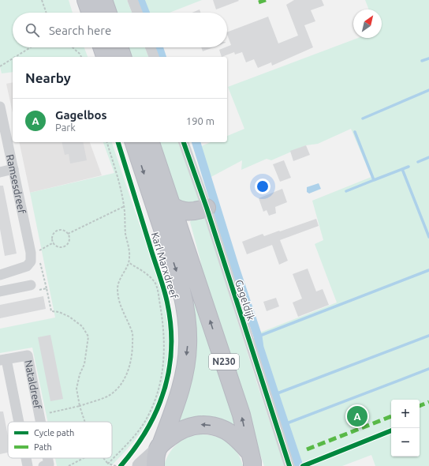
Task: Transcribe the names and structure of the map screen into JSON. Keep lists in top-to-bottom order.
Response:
{
  "streets": {
    "highway": ["Karl Marxdreef", "N230"],
    "street": ["Ramsesdreef", "Gageldijk", "Nataldreef"]
  },
  "crossings": [
    ["Karl Marxdreef", "N230"]
  ],
  "legend": ["Cycle path", "Path"],
  "north": "top right",
  "page": {
    "search": "Search here",
    "heading": "Nearby",
    "list": [
      {
        "mark": "A",
        "name": "Gagelbos",
        "note": "Park",
        "value": "190 m"
      }
    ],
    "map_buttons": ["+", "−"],
    "pins": "A"
  }
}
